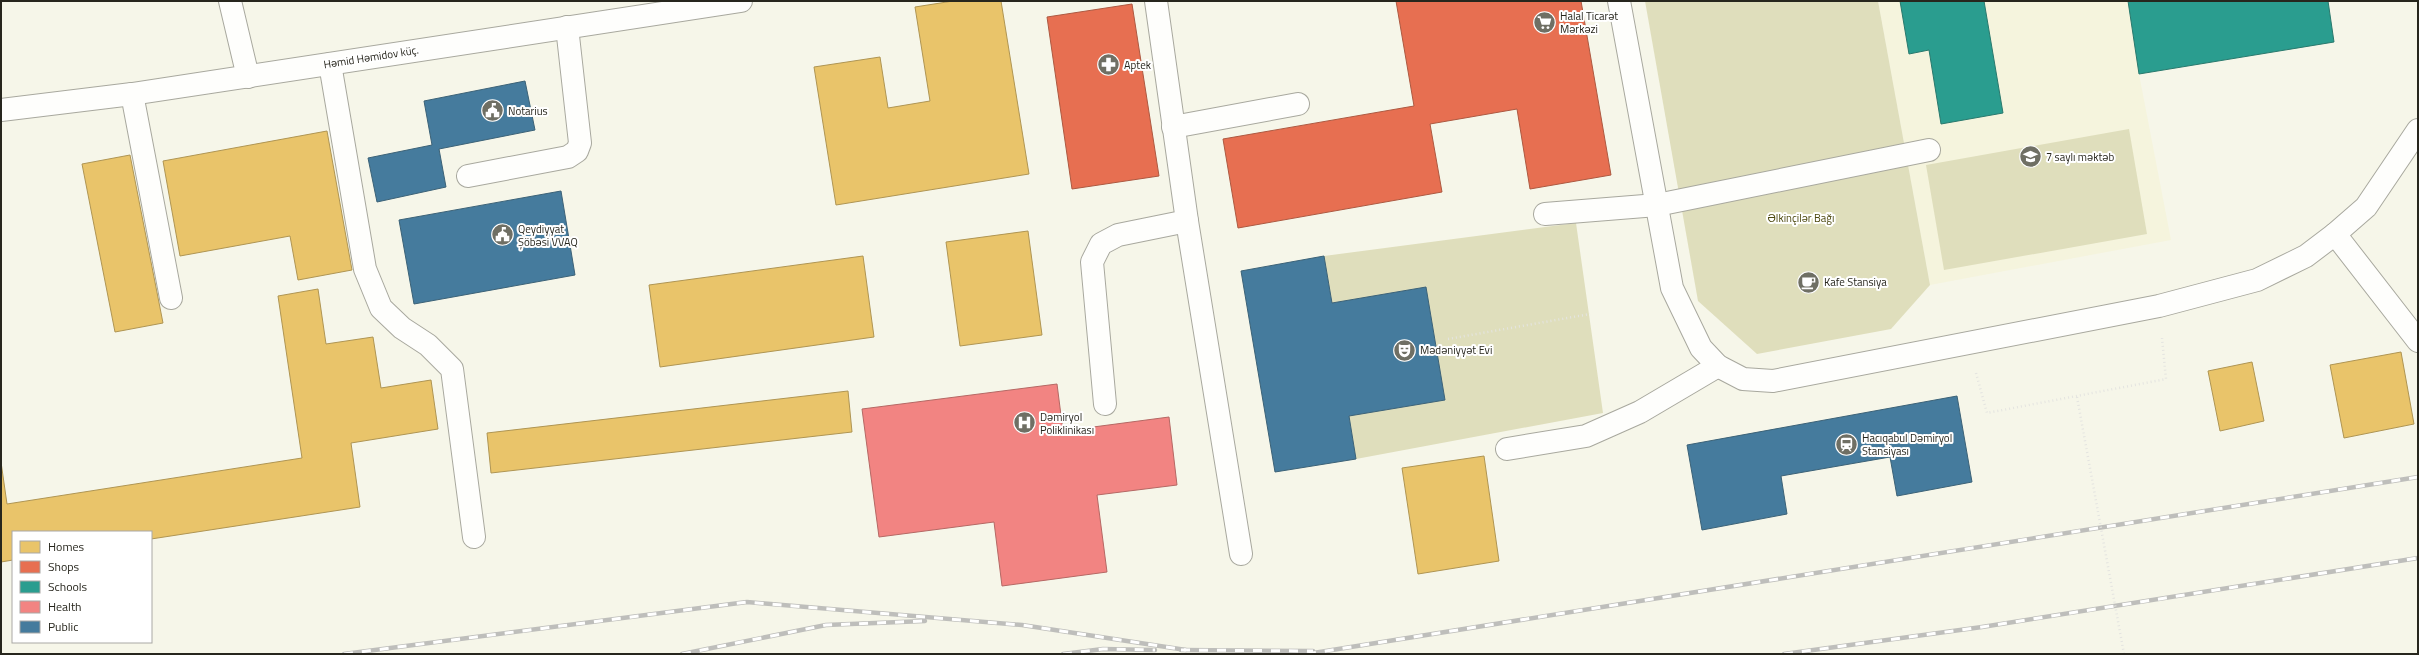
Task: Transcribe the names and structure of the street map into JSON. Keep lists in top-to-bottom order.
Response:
{
  "streets": {
    "street": ["Həmid Həmidov küç."]
  },
  "parks": ["Əlkinçilər Bağı"],
  "places": {
    "supermarket": ["Halal Ticarət Mərkəzi"],
    "pharmacy": ["Aptek"],
    "public building": ["Notarius", "Qeydiyyat Şöbəsi VVAQ"],
    "school or university": ["7 saylı məktəb"],
    "cafe": ["Kafe Stansiya"],
    "theatre": ["Mədəniyyət Evi"],
    "hospital": ["Dəmiryol Poliklinikası"],
    "station": ["Hacıqabul Dəmiryol Stansiyası"]
  },
  "legend": [
    "Homes",
    "Shops",
    "Schools",
    "Health",
    "Public"
  ]
}
